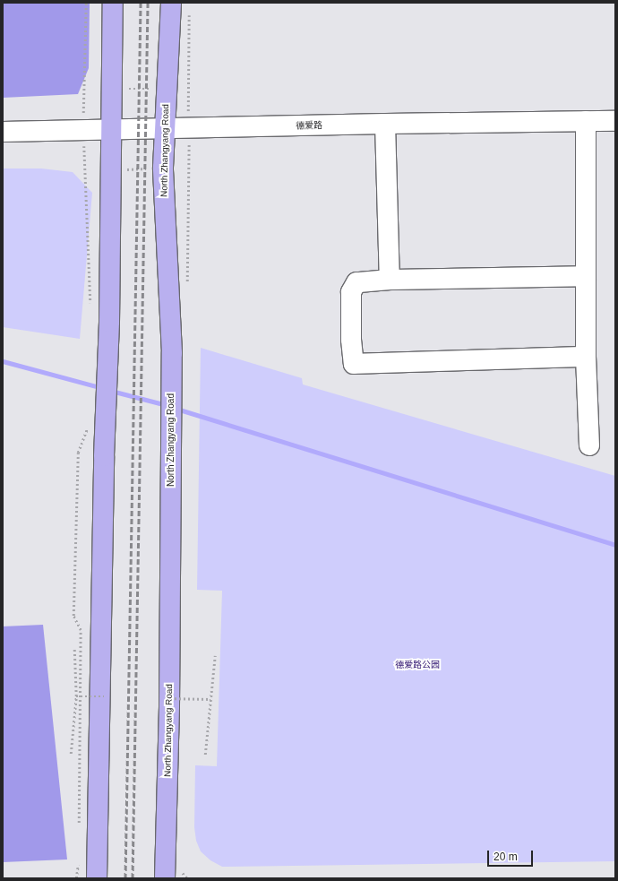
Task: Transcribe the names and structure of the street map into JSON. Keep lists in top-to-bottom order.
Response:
{
  "streets": {
    "main road": ["North Zhangyang Road"],
    "street": ["德爱路"]
  },
  "crossings": [
    ["德爱路", "North Zhangyang Road"]
  ],
  "parks": ["德爱路公园"],
  "scale_bar": "20 m"
}
